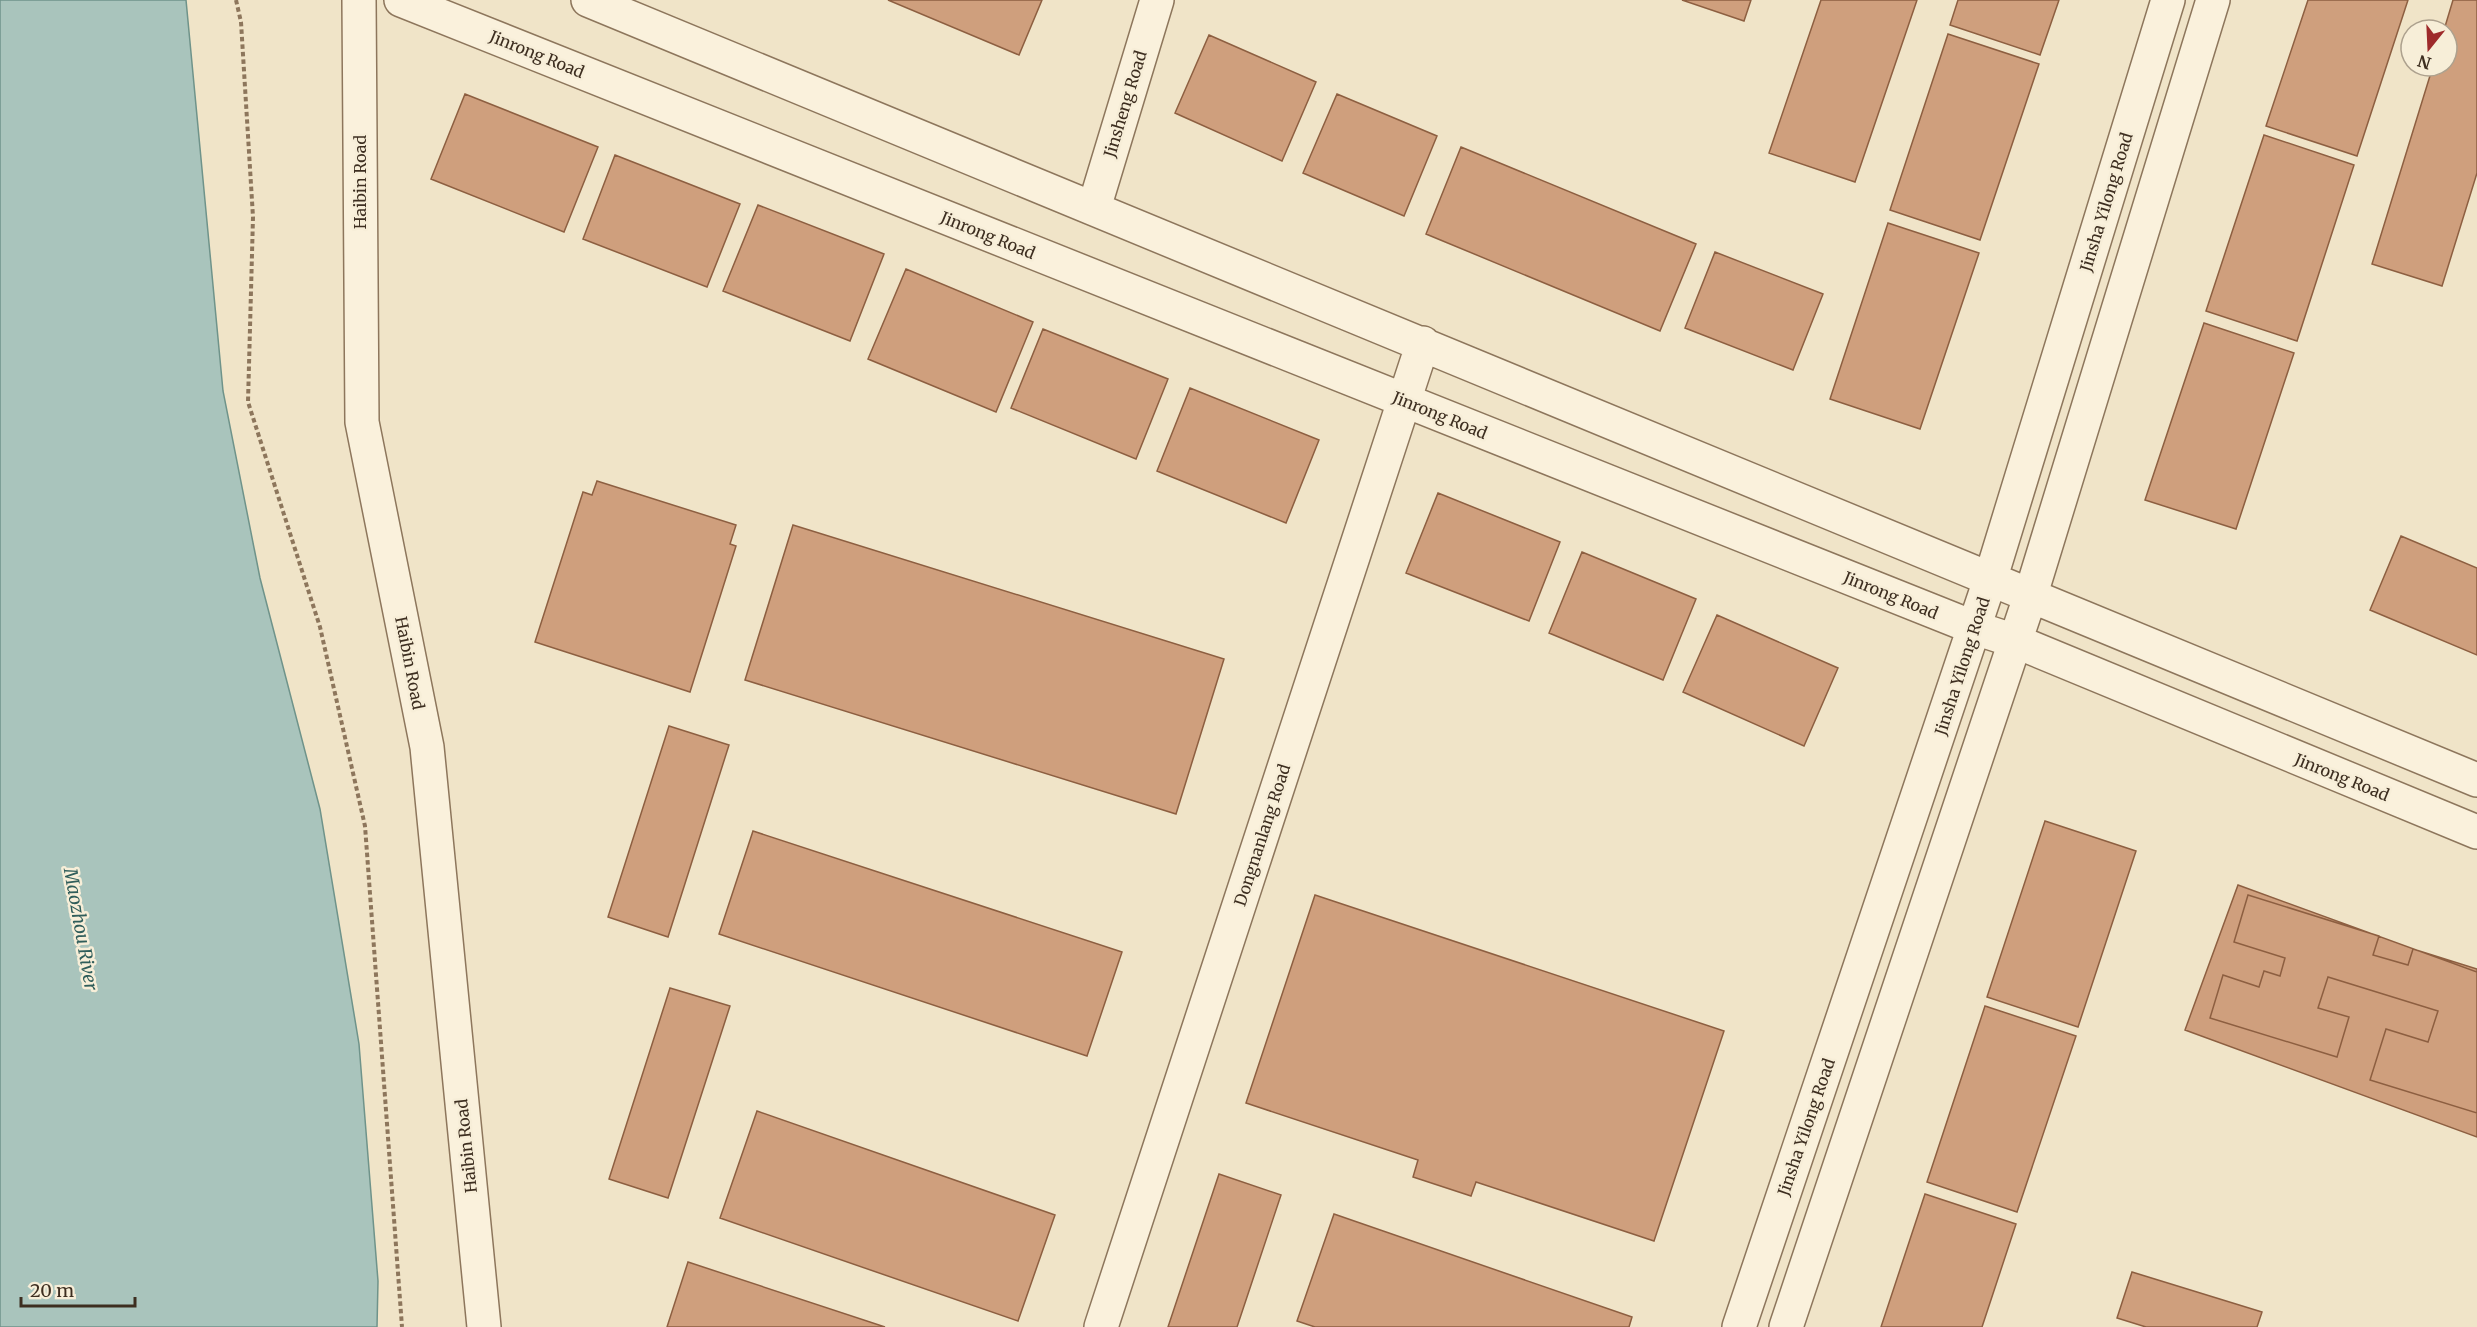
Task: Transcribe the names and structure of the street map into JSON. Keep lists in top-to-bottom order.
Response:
{
  "streets": {
    "street": [
      "Jinrong Road",
      "Jinsheng Road",
      "Haibin Road",
      "Jinsha Yilong Road",
      "Dongnanlang Road"
    ]
  },
  "crossings": [
    ["Jinrong Road", "Jinsha Yilong Road"],
    ["Jinrong Road", "Dongnanlang Road"]
  ],
  "water": ["Maozhou River"],
  "scale_bar": "20 m",
  "north": "bottom"
}
